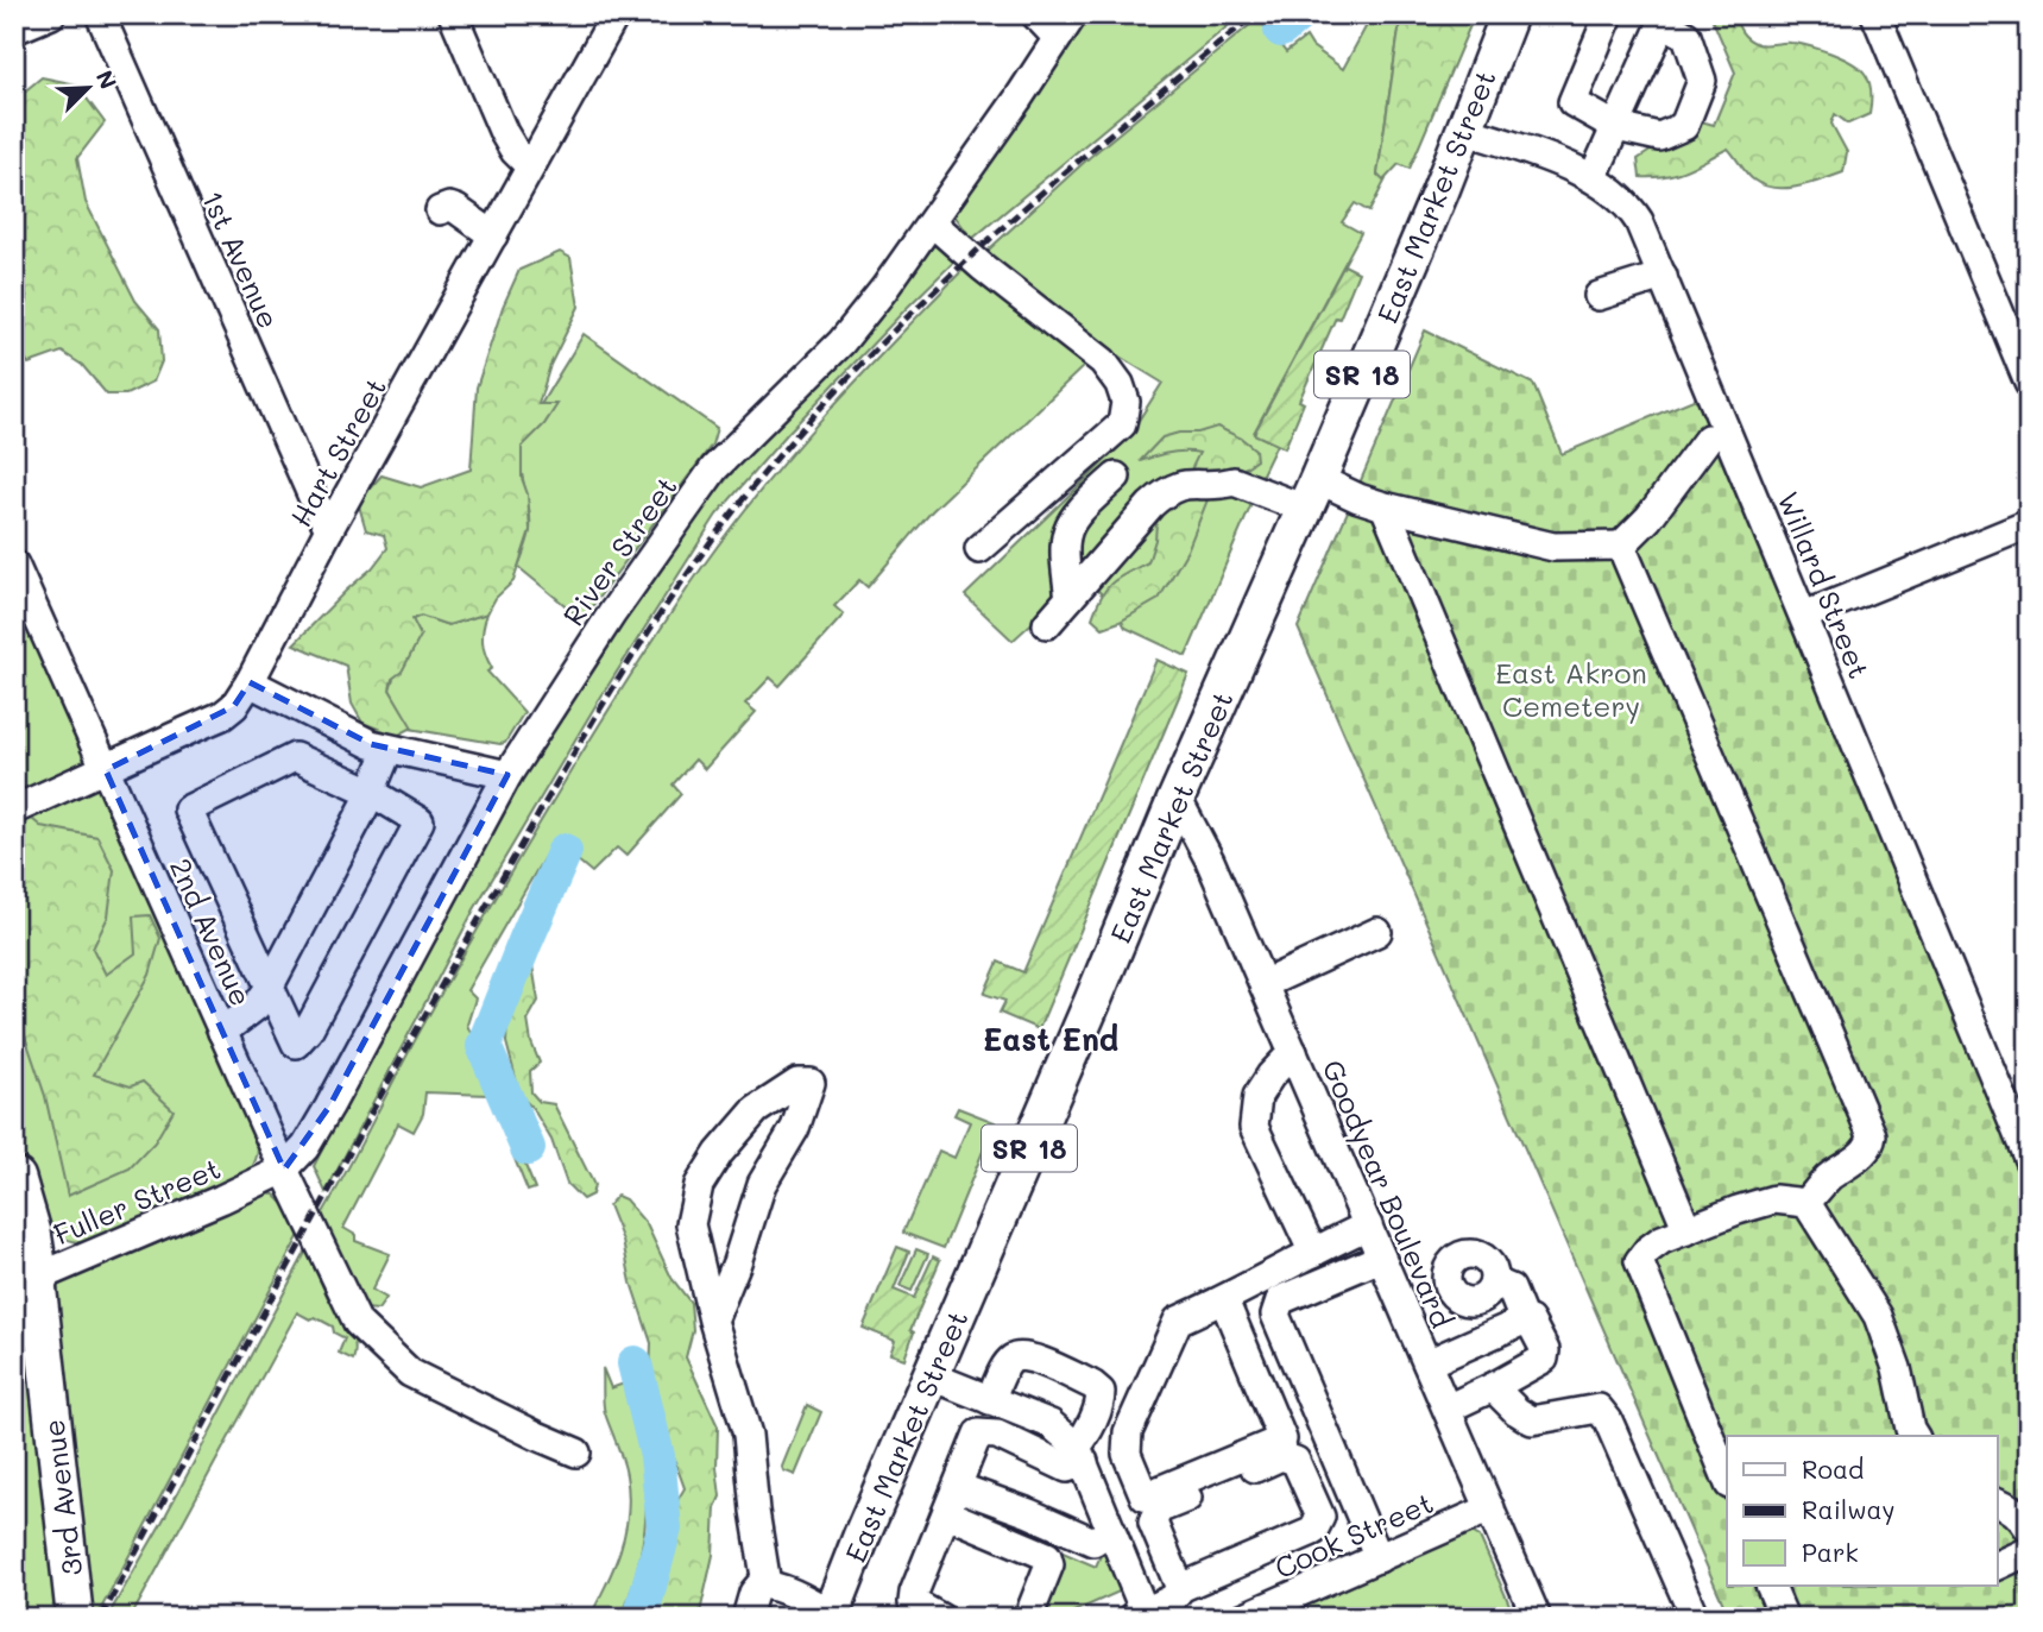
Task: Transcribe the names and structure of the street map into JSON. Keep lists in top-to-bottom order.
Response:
{
  "streets": {
    "main road": ["East Market Street", "SR 18", "3rd Avenue"],
    "street": [
      "1st Avenue",
      "Hart Street",
      "River Street",
      "Willard Street",
      "2nd Avenue",
      "Goodyear Boulevard",
      "Fuller Street",
      "Cook Street"
    ]
  },
  "crossings": [
    ["East Market Street", "Willard Street"],
    ["East Market Street", "Goodyear Boulevard"],
    ["1st Avenue", "Hart Street"],
    ["Hart Street", "2nd Avenue"],
    ["River Street", "2nd Avenue"],
    ["River Street", "Fuller Street"],
    ["2nd Avenue", "Fuller Street"],
    ["Goodyear Boulevard", "Cook Street"],
    ["Fuller Street", "3rd Avenue"]
  ],
  "districts": ["East End"],
  "parks": ["East Akron Cemetery"],
  "legend": ["Road", "Railway", "Park"],
  "north": "top right"
}
